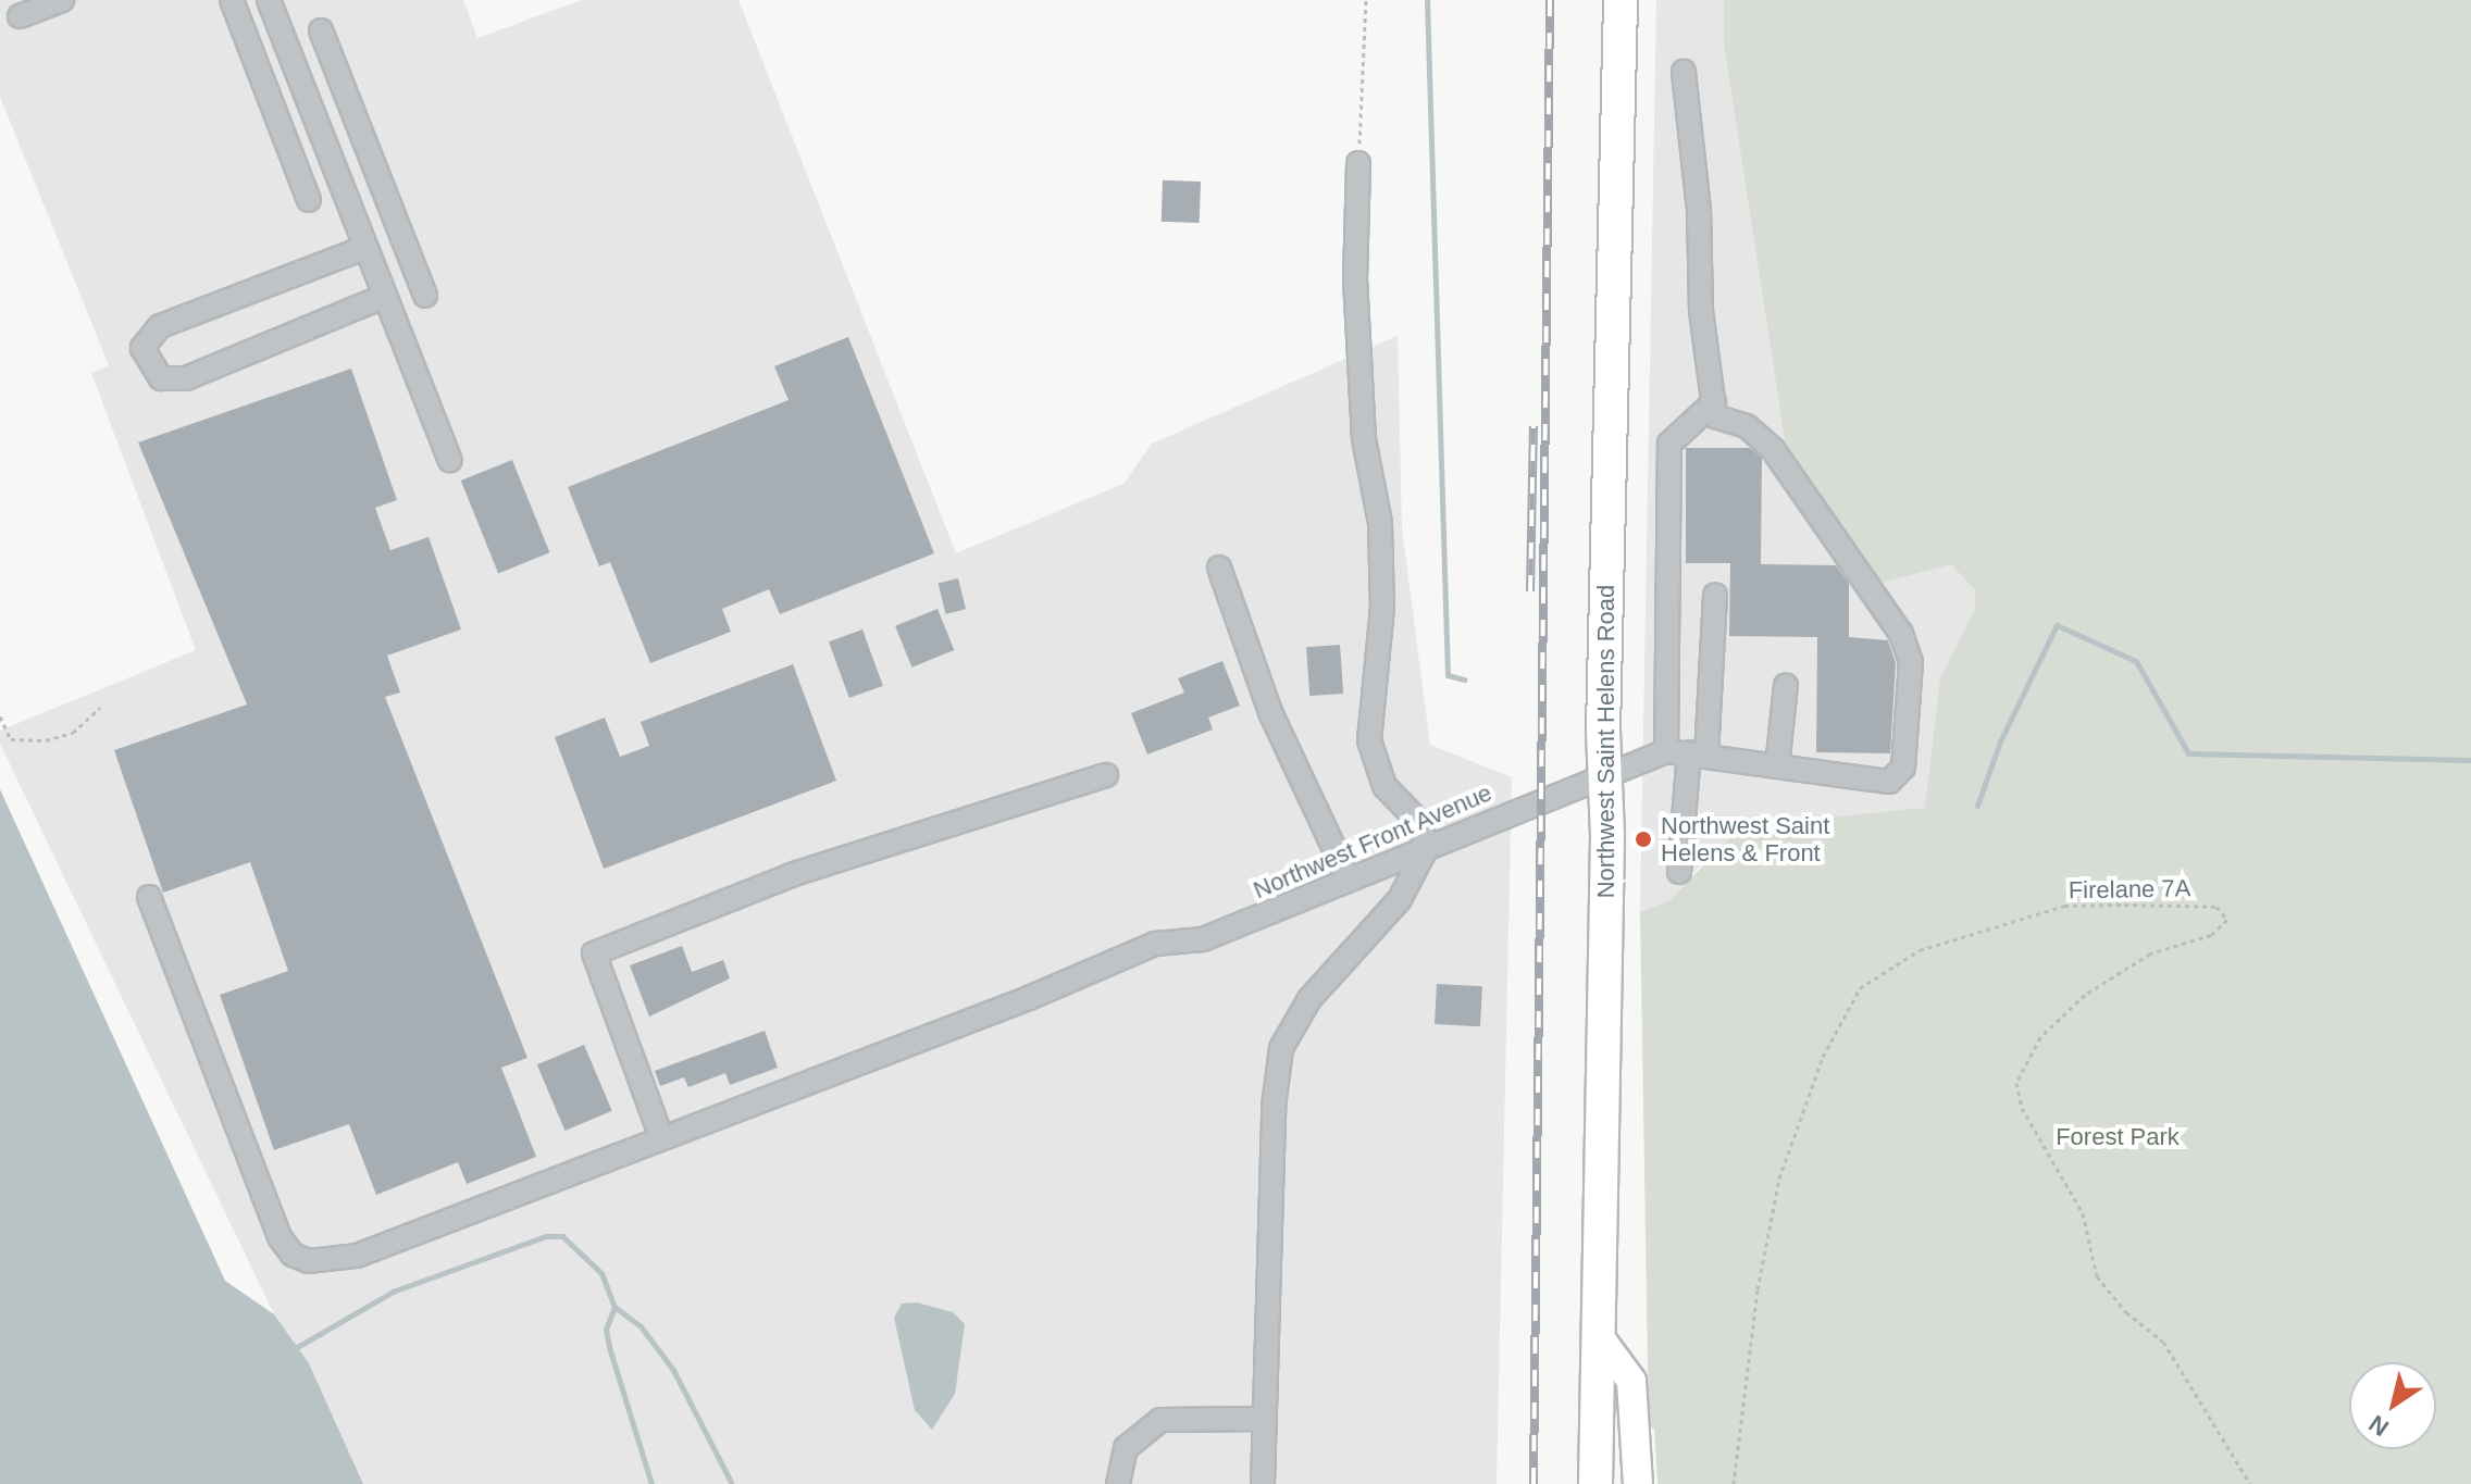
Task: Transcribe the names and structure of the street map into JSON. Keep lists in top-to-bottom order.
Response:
{
  "streets": {
    "highway": ["Northwest Saint Helens Road"],
    "lane": ["Northwest Front Avenue"],
    "path": ["Firelane 7A"]
  },
  "crossings": [
    ["Northwest Saint Helens Road", "Northwest Front Avenue"]
  ],
  "parks": ["Forest Park"],
  "places": ["Northwest Saint Helens & Front"],
  "north": "bottom left"
}
